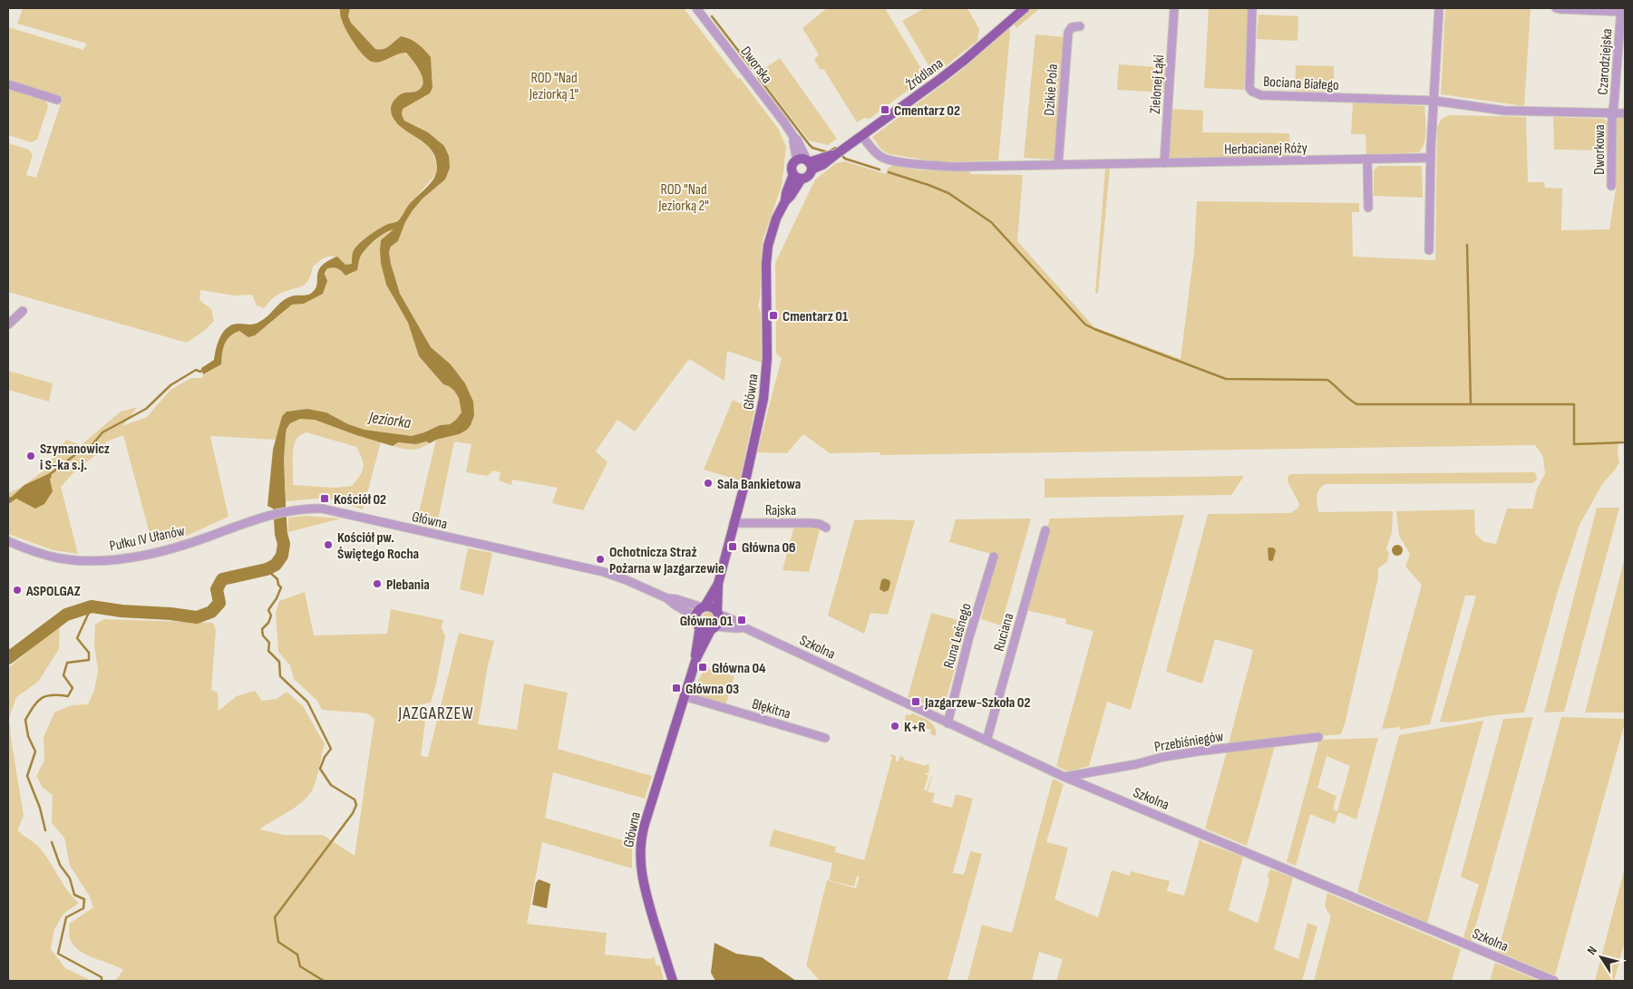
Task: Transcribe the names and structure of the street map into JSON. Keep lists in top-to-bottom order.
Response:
{
  "streets": {
    "main road": ["Źródlana", "Główna"],
    "street": [
      "Czarodziejska",
      "Dworska",
      "Bociana Białego",
      "Zielonej Łąki",
      "Dzikie Pola",
      "Herbacianej Róży",
      "Dworkowa",
      "Rajska",
      "Pułku IV Ułanów",
      "Ruciana",
      "Runa Leśnego",
      "Szkolna",
      "Błękitna",
      "Przebiśniegów"
    ]
  },
  "crossings": [
    ["Czarodziejska", "Dworkowa"],
    ["Dworska", "Źródlana"],
    ["Dworska", "Główna"],
    ["Źródlana", "Herbacianej Róży"],
    ["Źródlana", "Główna"],
    ["Zielonej Łąki", "Herbacianej Róży"],
    ["Dzikie Pola", "Herbacianej Róży"],
    ["Główna", "Rajska"],
    ["Główna", "Pułku IV Ułanów"],
    ["Główna", "Szkolna"],
    ["Główna", "Błękitna"],
    ["Ruciana", "Szkolna"],
    ["Runa Leśnego", "Szkolna"],
    ["Szkolna", "Przebiśniegów"]
  ],
  "districts": ["JAZGARZEW"],
  "water": ["Jeziorka"],
  "parks": ["ROD \"Nad Jeziorką 1\"", "ROD \"Nad Jeziorką 2\""],
  "places": {
    "transit": [
      "Cmentarz 02",
      "Cmentarz 01",
      "Kościół 02",
      "Główna 06",
      "Główna 01",
      "Główna 04",
      "Główna 03",
      "Jazgarzew-Szkoła 02"
    ],
    "other": [
      "Szymanowicz i S-ka s.j.",
      "Sala Bankietowa",
      "Kościół pw. Świętego Rocha",
      "Ochotnicza Straż Pożarna w Jazgarzewie",
      "Plebania",
      "ASPOLGAZ",
      "K+R"
    ]
  },
  "north": "top left"
}
